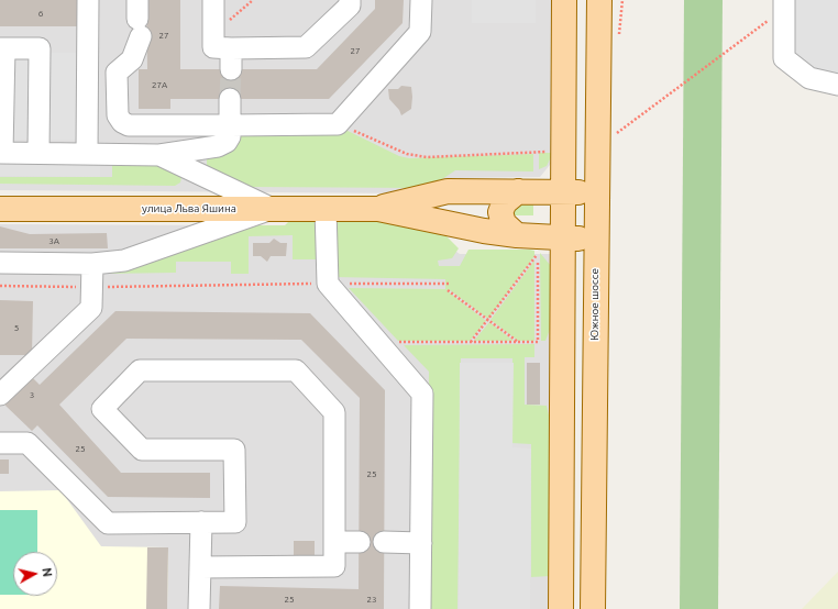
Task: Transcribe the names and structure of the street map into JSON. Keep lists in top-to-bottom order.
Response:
{
  "streets": {
    "main road": ["улица Льва Яшина", "Южное шоссе"]
  },
  "crossings": [
    ["улица Льва Яшина", "Южное шоссе"]
  ],
  "house_numbers": [
    "6",
    "27",
    "27",
    "27А",
    "3А",
    "5",
    "3",
    "25",
    "25",
    "25",
    "23"
  ],
  "north": "right"
}
